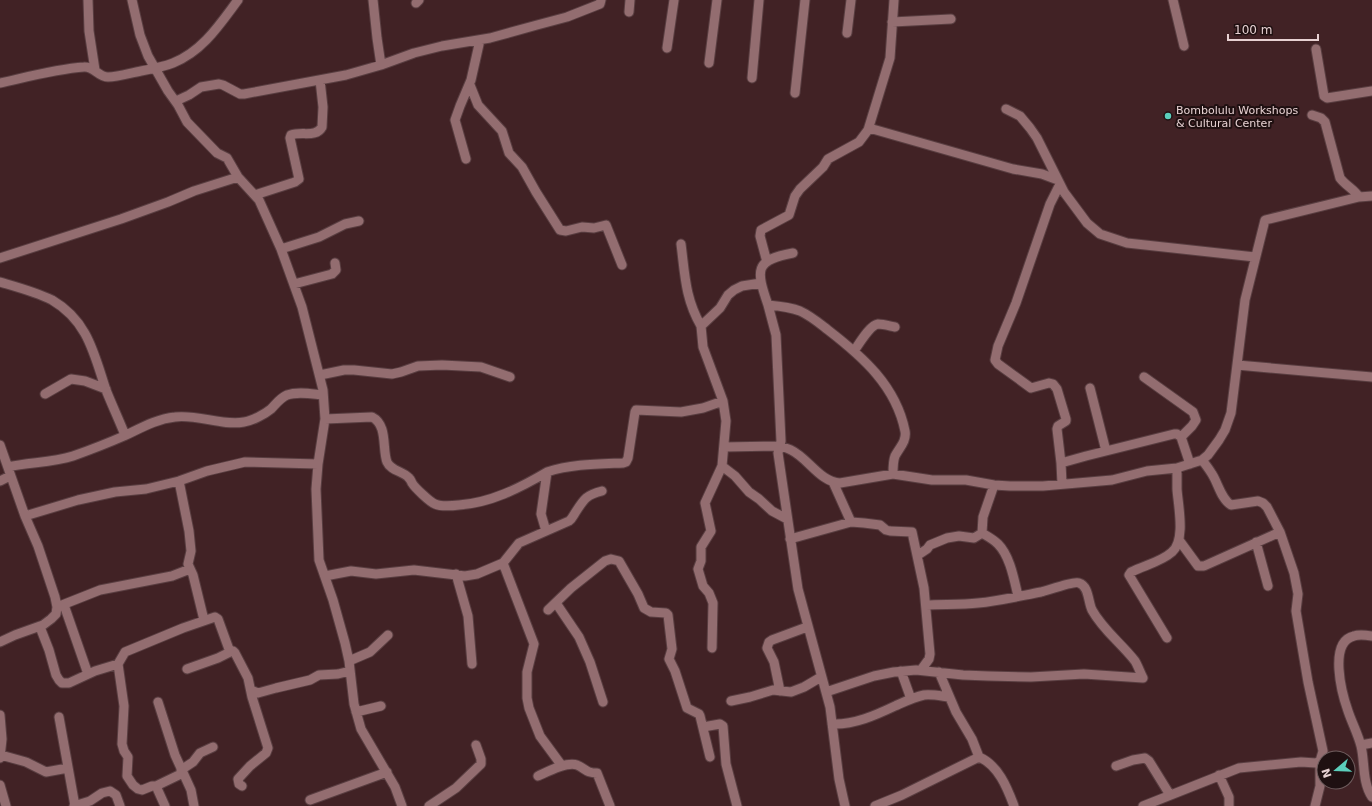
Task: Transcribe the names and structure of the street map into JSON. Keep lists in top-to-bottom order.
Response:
{
  "places": ["Bombolulu Workshops & Cultural Center"],
  "scale_bar": "100 m",
  "north": "left"
}
